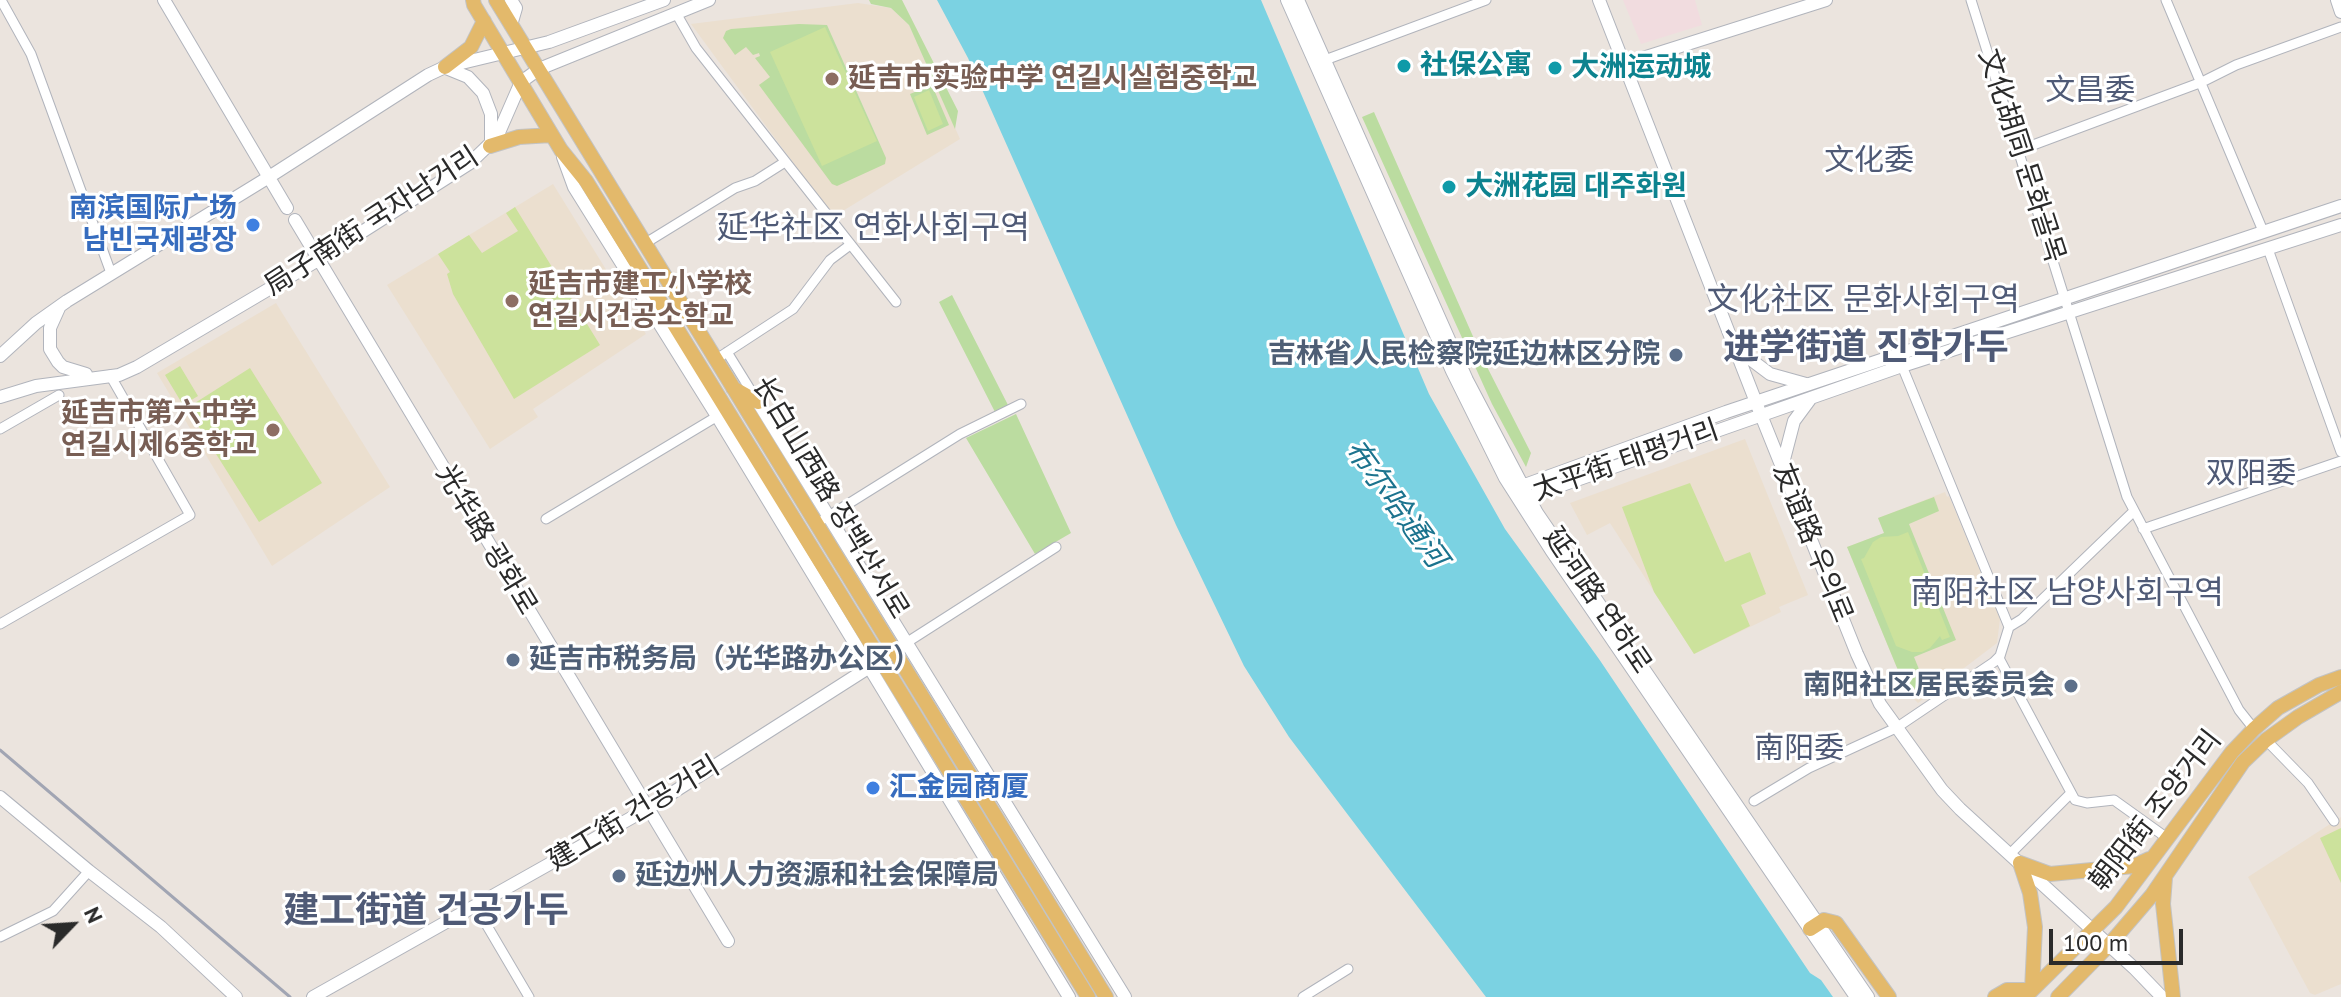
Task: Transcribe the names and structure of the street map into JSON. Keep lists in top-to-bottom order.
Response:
{
  "streets": {
    "main road": [
      "局子南街 국자남거리",
      "太平街 태평거리",
      "长白山西路 장백산서로",
      "光华路 광화로",
      "友谊路 우의로",
      "延河路 연하로",
      "朝阳街 조양거리",
      "建工街 건공거리"
    ],
    "street": ["文化胡同 문화골목"]
  },
  "crossings": [
    ["文化胡同 문화골목", "太平街 태평거리"],
    ["文化胡同 문화골목", "朝阳街 조양거리"],
    ["局子南街 국자남거리", "长白山西路 장백산서로"],
    ["局子南街 국자남거리", "光华路 광화로"],
    ["太平街 태평거리", "友谊路 우의로"],
    ["太平街 태평거리", "延河路 연하로"],
    ["长白山西路 장백산서로", "建工街 건공거리"],
    ["光华路 광화로", "建工街 건공거리"],
    ["友谊路 우의로", "朝阳街 조양거리"]
  ],
  "districts": [
    "文昌委",
    "文化委",
    "延华社区 연화사회구역",
    "文化社区 문화사회구역",
    "进学街道 진학가두",
    "双阳委",
    "南阳社区 남양사회구역",
    "南阳委",
    "建工街道 건공가두"
  ],
  "water": ["布尔哈通河"],
  "places": [
    "社保公寓",
    "大洲运动城",
    "延吉市实验中学 연길시실험중학교",
    "大洲花园 대주화원",
    "南滨国际广场 남빈국제광장",
    "延吉市建工小学校 연길시건공소학교",
    "吉林省人民检察院延边林区分院",
    "延吉市第六中学 연길시제6중학교",
    "延吉市税务局（光华路办公区）",
    "南阳社区居民委员会",
    "汇金园商厦",
    "延边州人力资源和社会保障局"
  ],
  "scale_bar": "100 m",
  "north": "top right"
}
